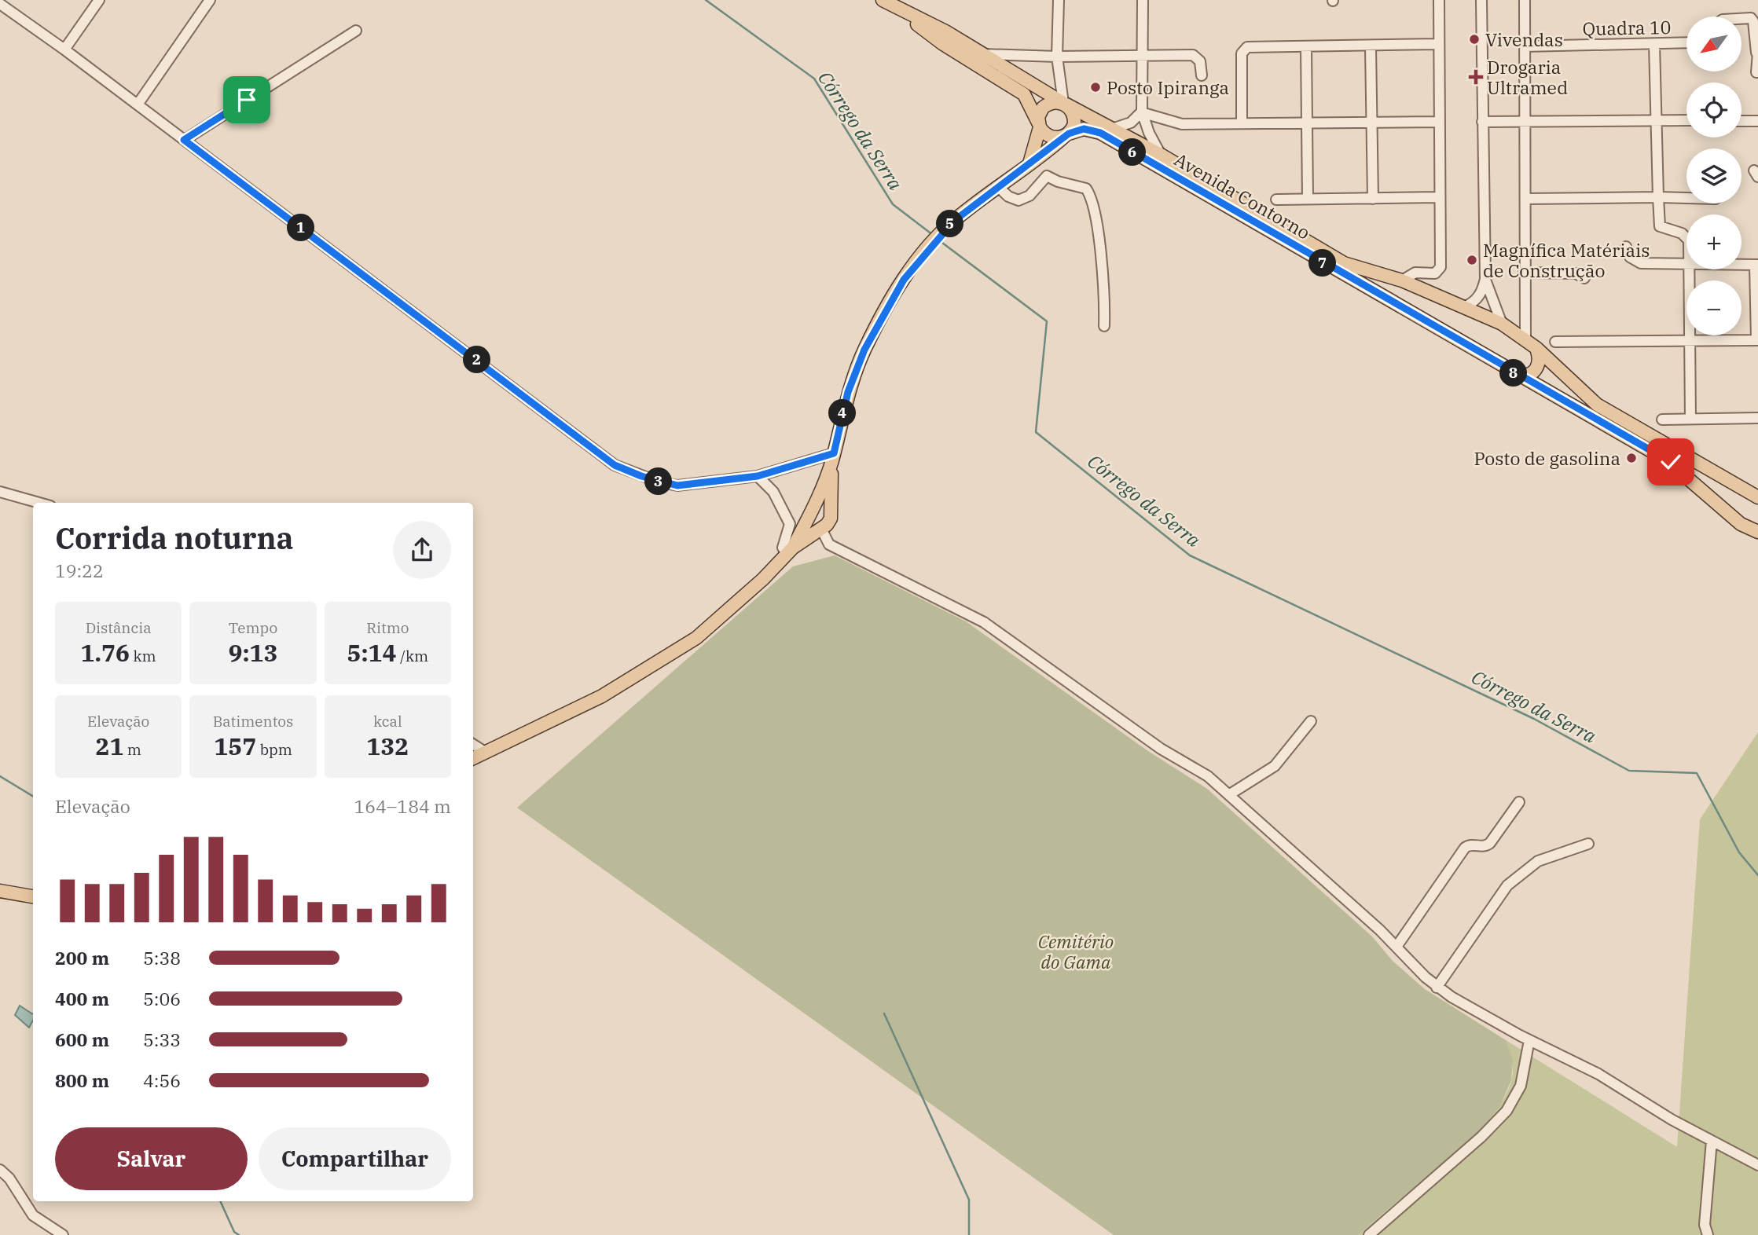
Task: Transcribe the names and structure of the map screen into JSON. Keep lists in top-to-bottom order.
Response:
{
  "streets": {
    "main road": ["Avenida Contorno"],
    "street": ["Quadra 10"]
  },
  "water": ["Córrego da Serra"],
  "parks": ["Cemitério do Gama"],
  "places": {
    "other": [
      "Vivendas",
      "Posto Ipiranga",
      "Magnífica Matériais de Construção",
      "Posto de gasolina"
    ],
    "health": ["Drogaria Ultramed"]
  },
  "north": "bottom left",
  "page": {
    "map_buttons": ["+", "−"],
    "pins": [
      "6",
      "5",
      "1",
      "7",
      "2",
      "8",
      "4",
      "3"
    ],
    "heading": ["Corrida noturna", "19:22"],
    "stats": [
      ["Distância", "1.76 km"],
      ["Tempo", "9:13"],
      ["Ritmo", "5:14 /km"],
      ["Elevação", "21 m"],
      ["Batimentos", "157 bpm"],
      ["kcal", "132"]
    ],
    "chart": ["Elevação", "164–184 m"],
    "list": [
      {
        "name": "200 m",
        "note": "5:38"
      },
      {
        "name": "400 m",
        "note": "5:06"
      },
      {
        "name": "600 m",
        "note": "5:33"
      },
      {
        "name": "800 m",
        "note": "4:56"
      }
    ],
    "buttons": ["Salvar", "Compartilhar"]
  }
}
